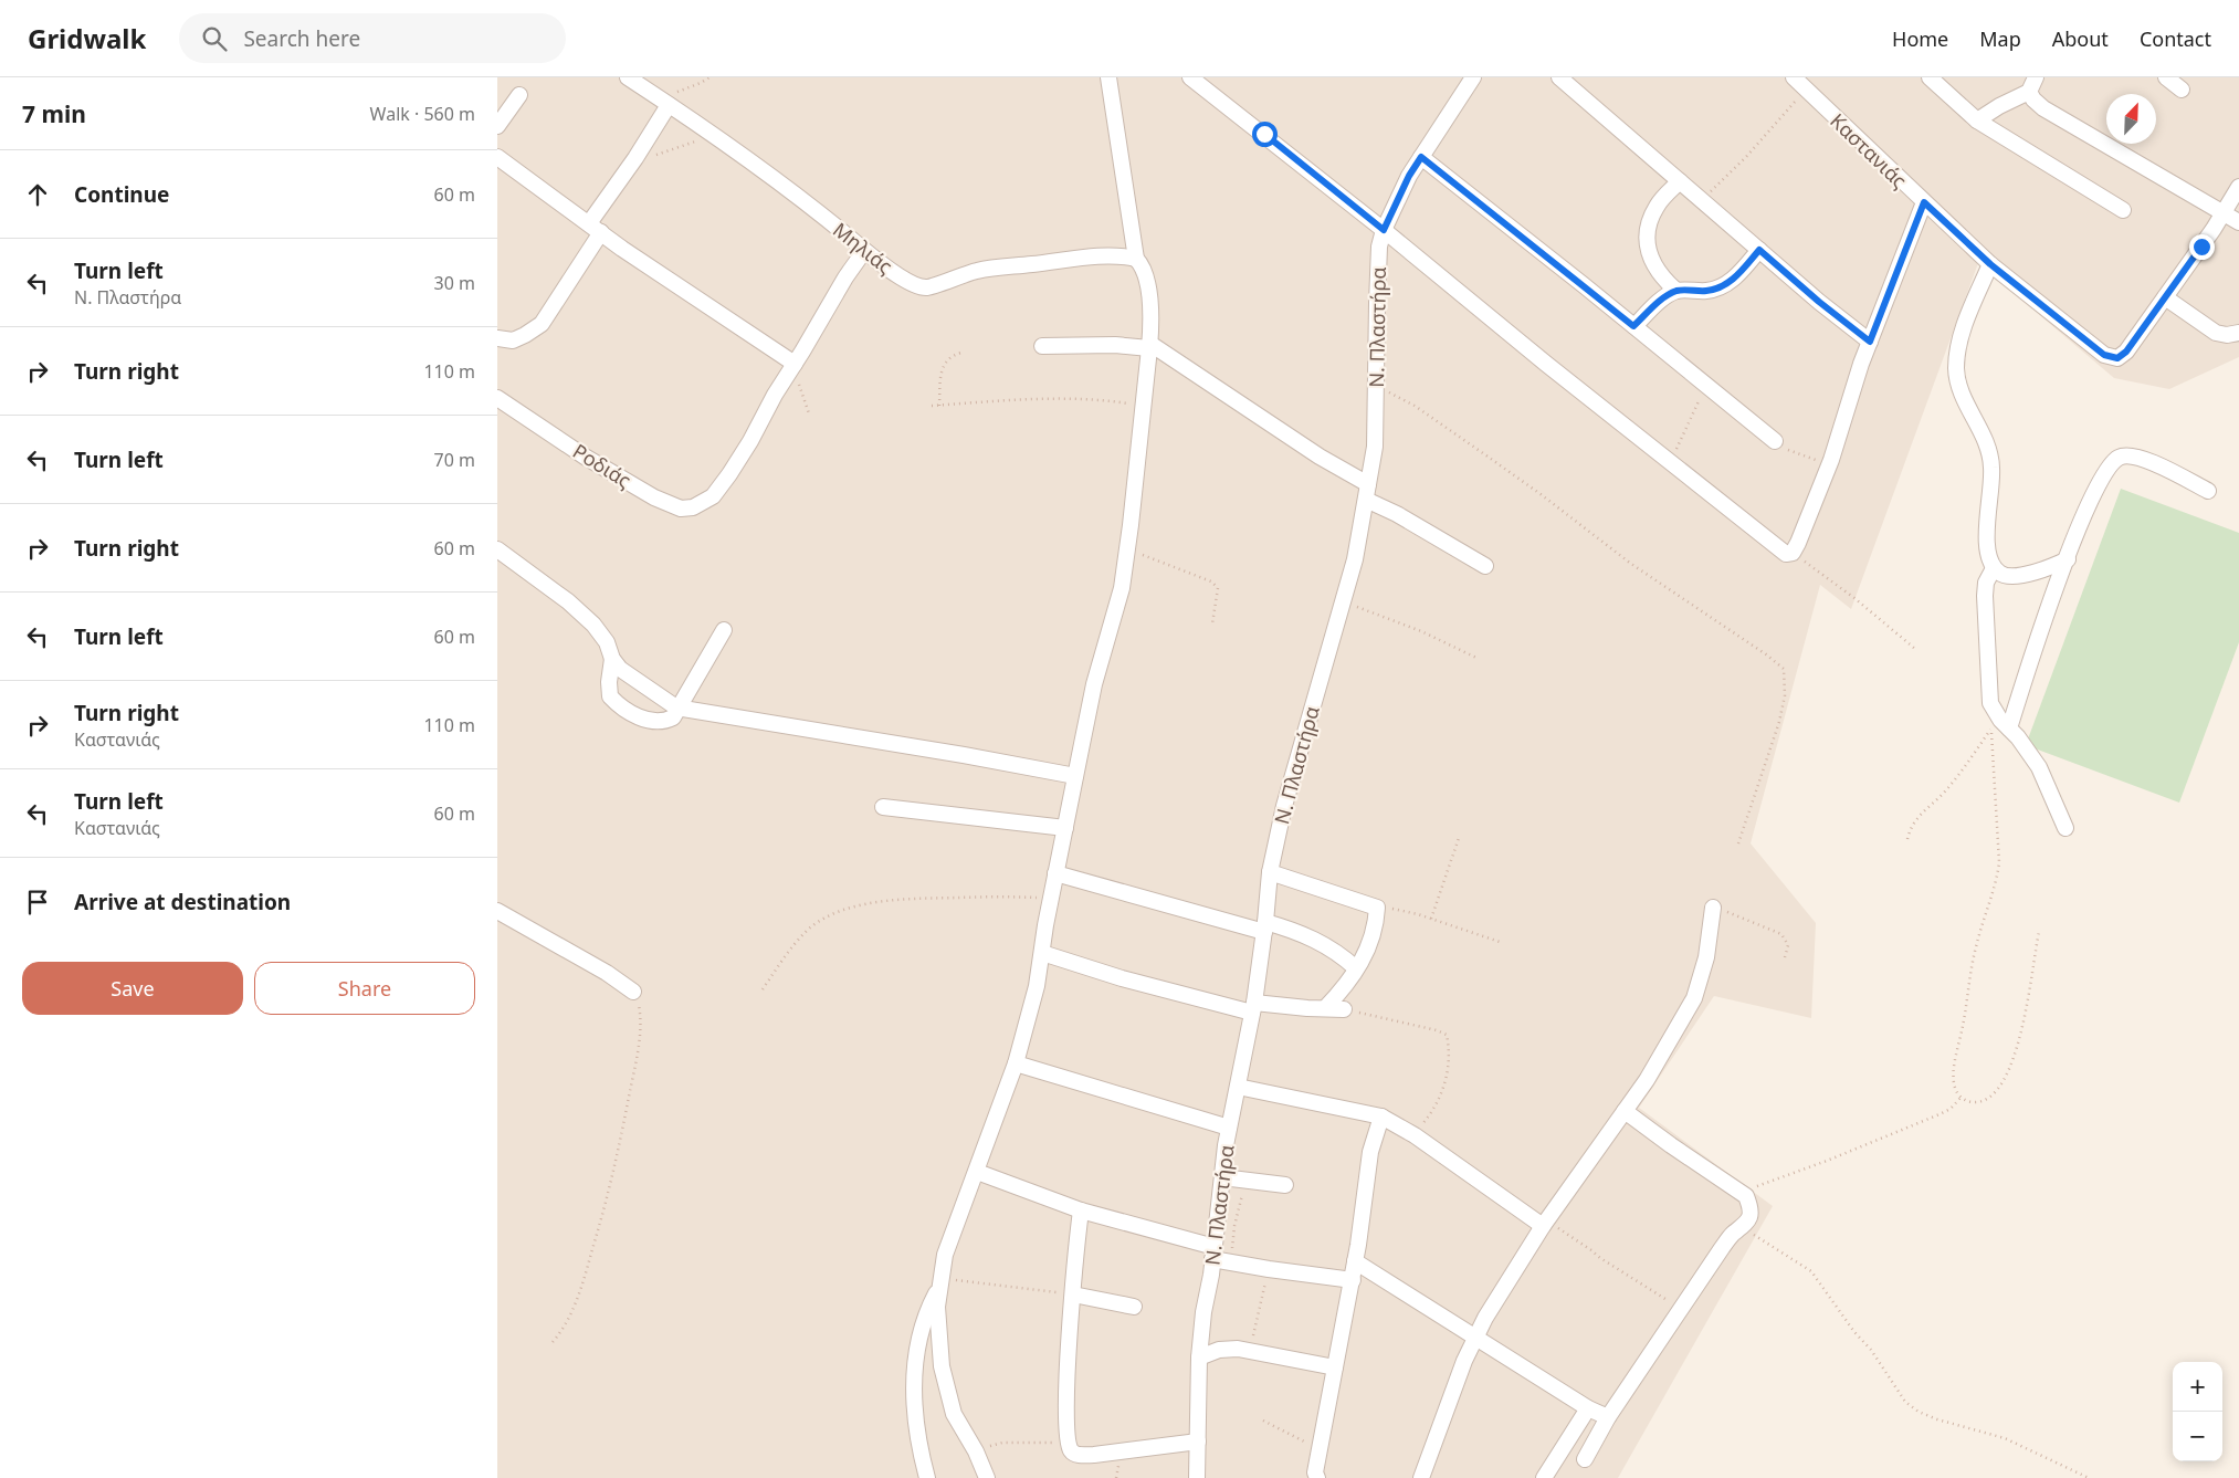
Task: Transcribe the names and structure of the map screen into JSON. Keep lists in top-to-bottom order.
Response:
{
  "streets": {
    "street": [
      "Καστανιάς",
      "Μηλιάς",
      "Ν. Πλαστήρα",
      "Ροδιάς"
    ]
  },
  "north": "top right",
  "page": {
    "header": "Gridwalk",
    "search": "Search here",
    "nav": [
      "Home",
      "Map",
      "About",
      "Contact"
    ],
    "heading": ["7 min", "Walk · 560 m"],
    "list": [
      ["Continue", "60 m"],
      ["Turn left", "Ν. Πλαστήρα", "30 m"],
      ["Turn right", "110 m"],
      ["Turn left", "70 m"],
      ["Turn right", "60 m"],
      ["Turn left", "60 m"],
      ["Turn right", "Καστανιάς", "110 m"],
      ["Turn left", "Καστανιάς", "60 m"],
      "Arrive at destination"
    ],
    "buttons": ["Save", "Share"],
    "map_buttons": ["+", "−"]
  }
}
